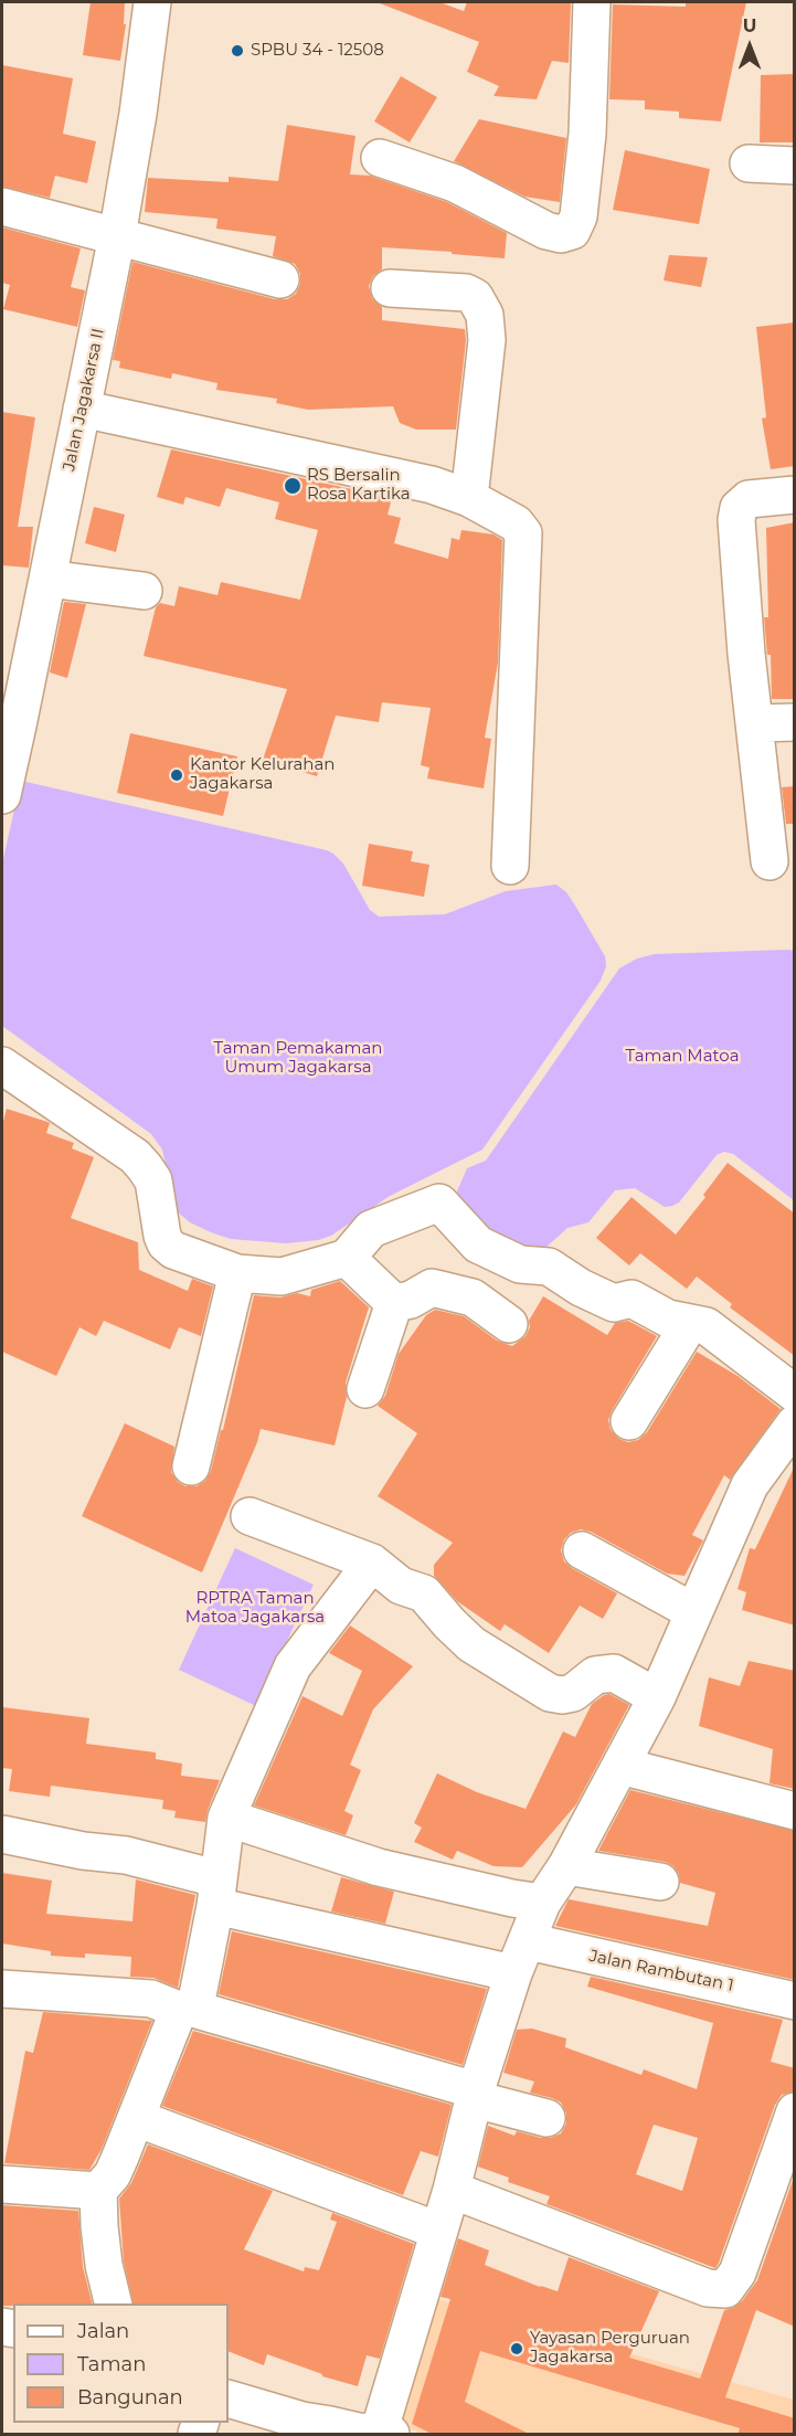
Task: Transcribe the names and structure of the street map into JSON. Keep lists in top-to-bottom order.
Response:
{
  "streets": {
    "street": ["Jalan Jagakarsa II", "Jalan Rambutan 1"]
  },
  "parks": ["Taman Pemakaman Umum Jagakarsa", "Taman Matoa", "RPTRA Taman Matoa Jagakarsa"],
  "places": [
    "SPBU 34 - 12508",
    "RS Bersalin Rosa Kartika",
    "Kantor Kelurahan Jagakarsa",
    "Yayasan Perguruan Jagakarsa"
  ],
  "legend": ["Jalan", "Taman", "Bangunan"],
  "north": "top"
}
